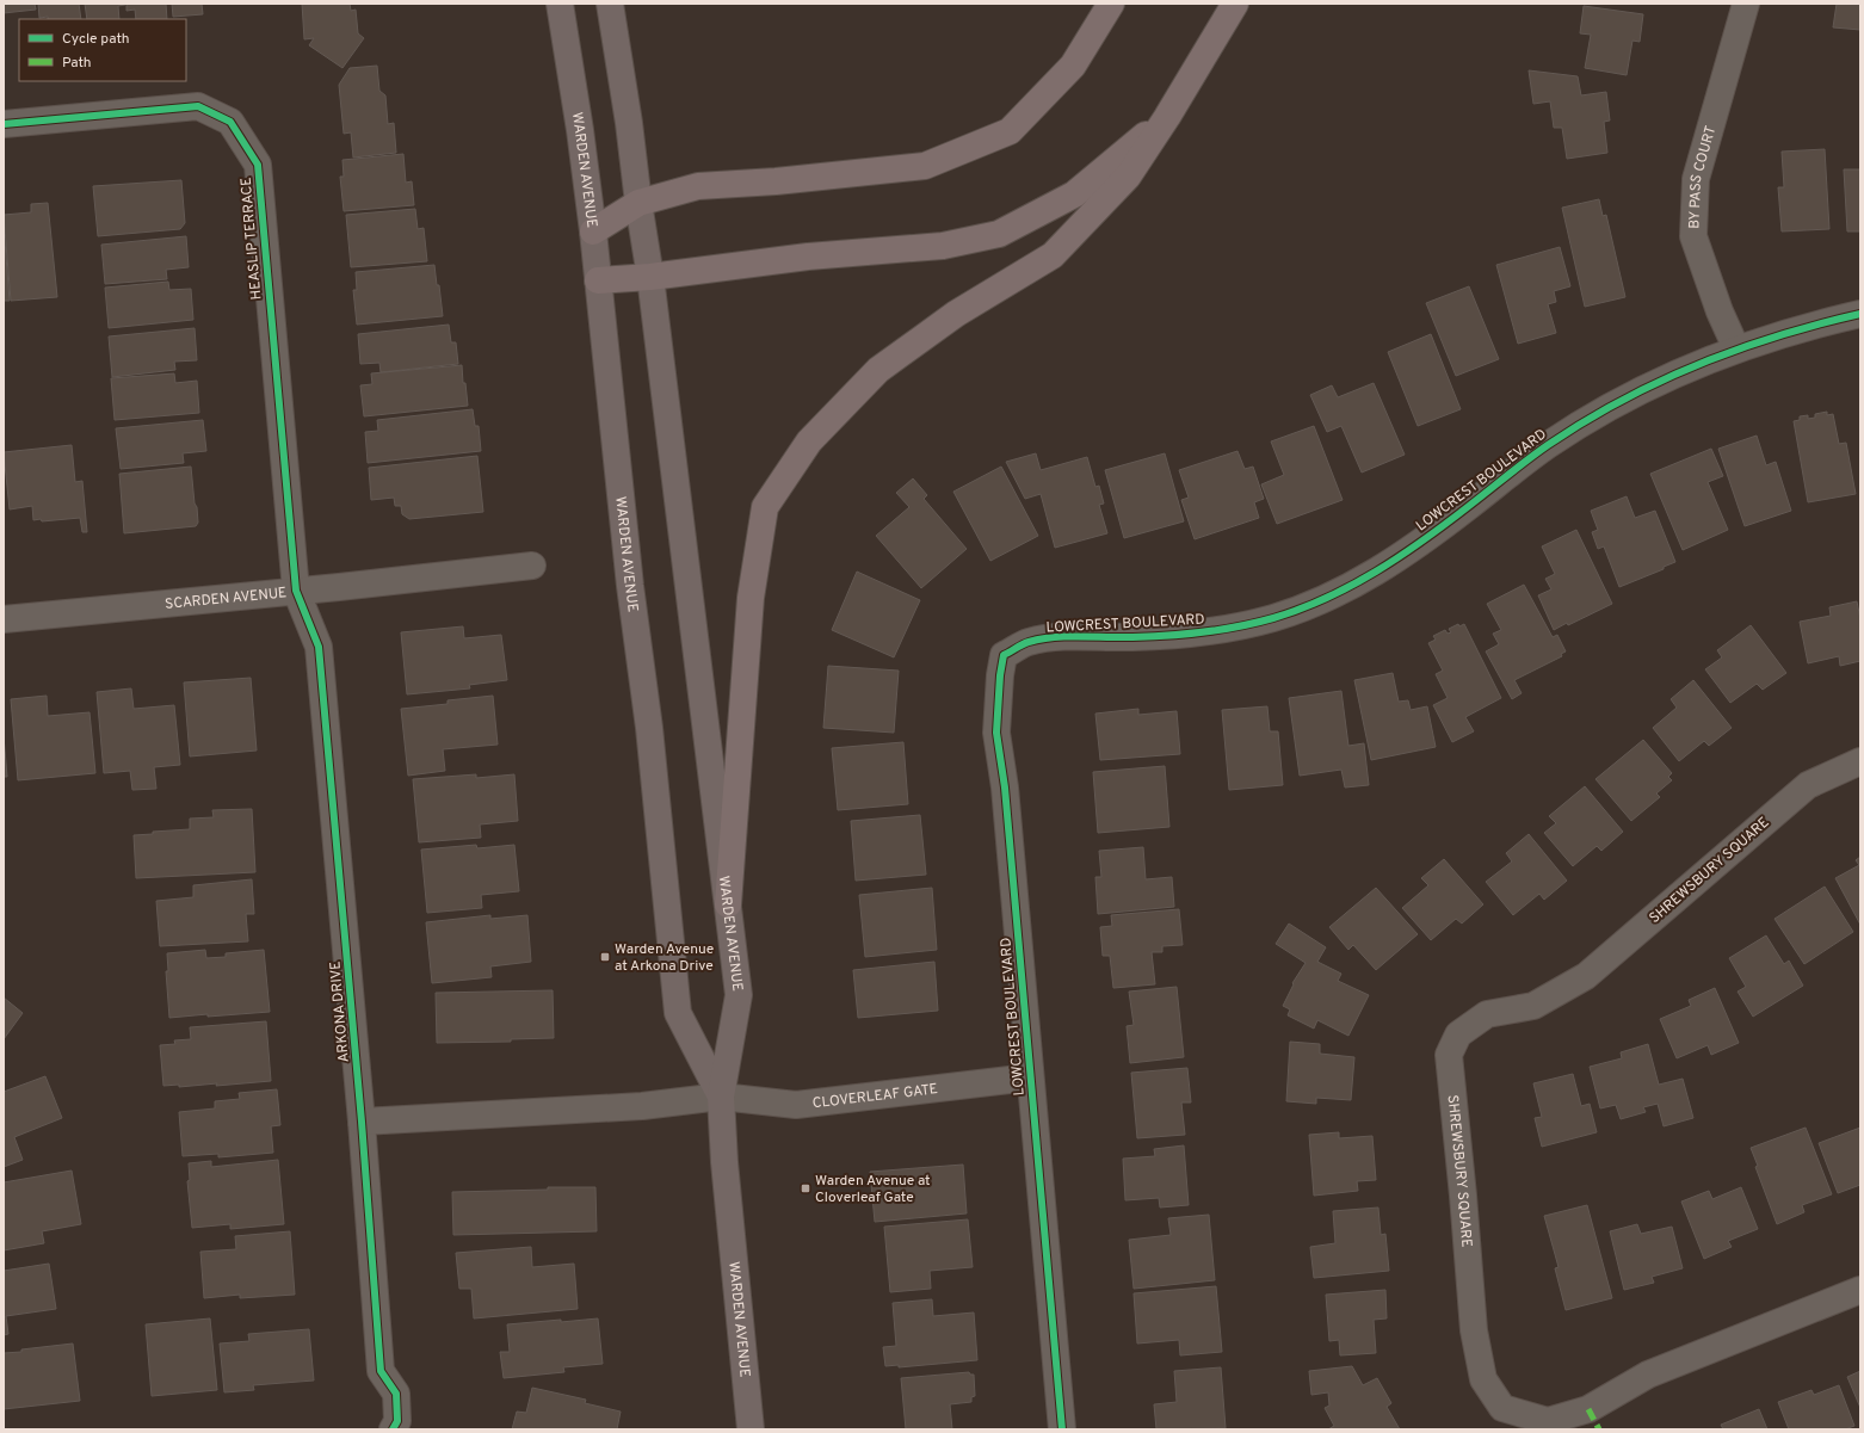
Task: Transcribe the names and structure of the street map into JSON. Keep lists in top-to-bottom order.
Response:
{
  "streets": {
    "main road": ["WARDEN AVENUE"],
    "street": [
      "BY PASS COURT",
      "HEASLIP TERRACE",
      "LOWCREST BOULEVARD",
      "SCARDEN AVENUE",
      "SHREWSBURY SQUARE",
      "ARKONA DRIVE",
      "CLOVERLEAF GATE"
    ]
  },
  "crossings": [
    ["WARDEN AVENUE", "CLOVERLEAF GATE"],
    ["BY PASS COURT", "LOWCREST BOULEVARD"],
    ["HEASLIP TERRACE", "SCARDEN AVENUE"],
    ["HEASLIP TERRACE", "ARKONA DRIVE"],
    ["LOWCREST BOULEVARD", "CLOVERLEAF GATE"],
    ["SCARDEN AVENUE", "ARKONA DRIVE"]
  ],
  "places": {
    "transit": ["Warden Avenue at Arkona Drive", "Warden Avenue at Cloverleaf Gate"]
  },
  "legend": ["Cycle path", "Path"]
}
